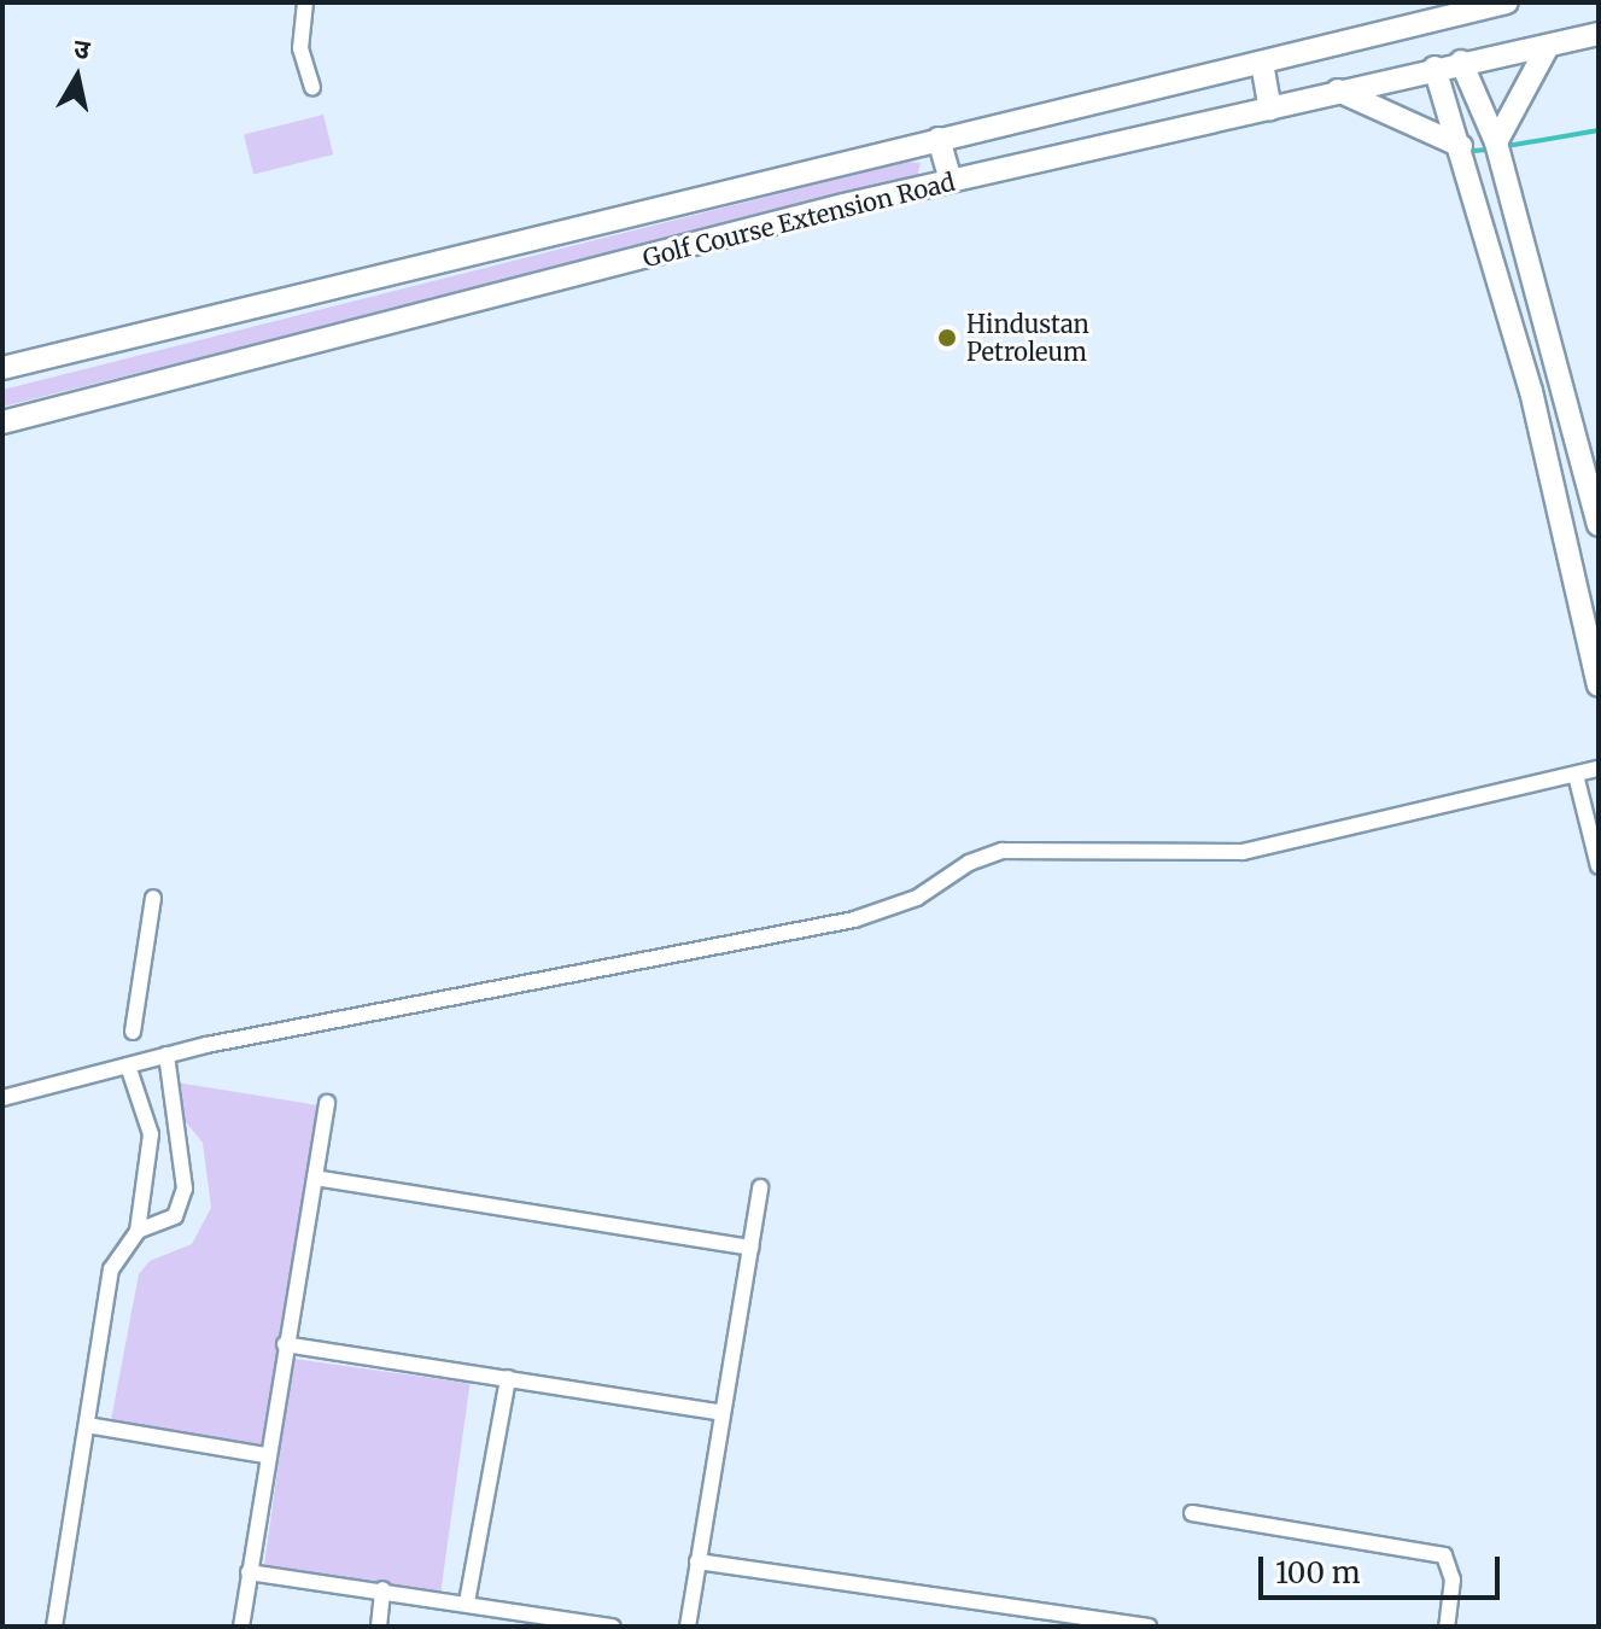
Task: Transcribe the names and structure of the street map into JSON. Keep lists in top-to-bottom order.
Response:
{
  "streets": {
    "main road": ["Golf Course Extension Road"]
  },
  "places": ["Hindustan Petroleum"],
  "scale_bar": "100 m",
  "north": "top"
}
